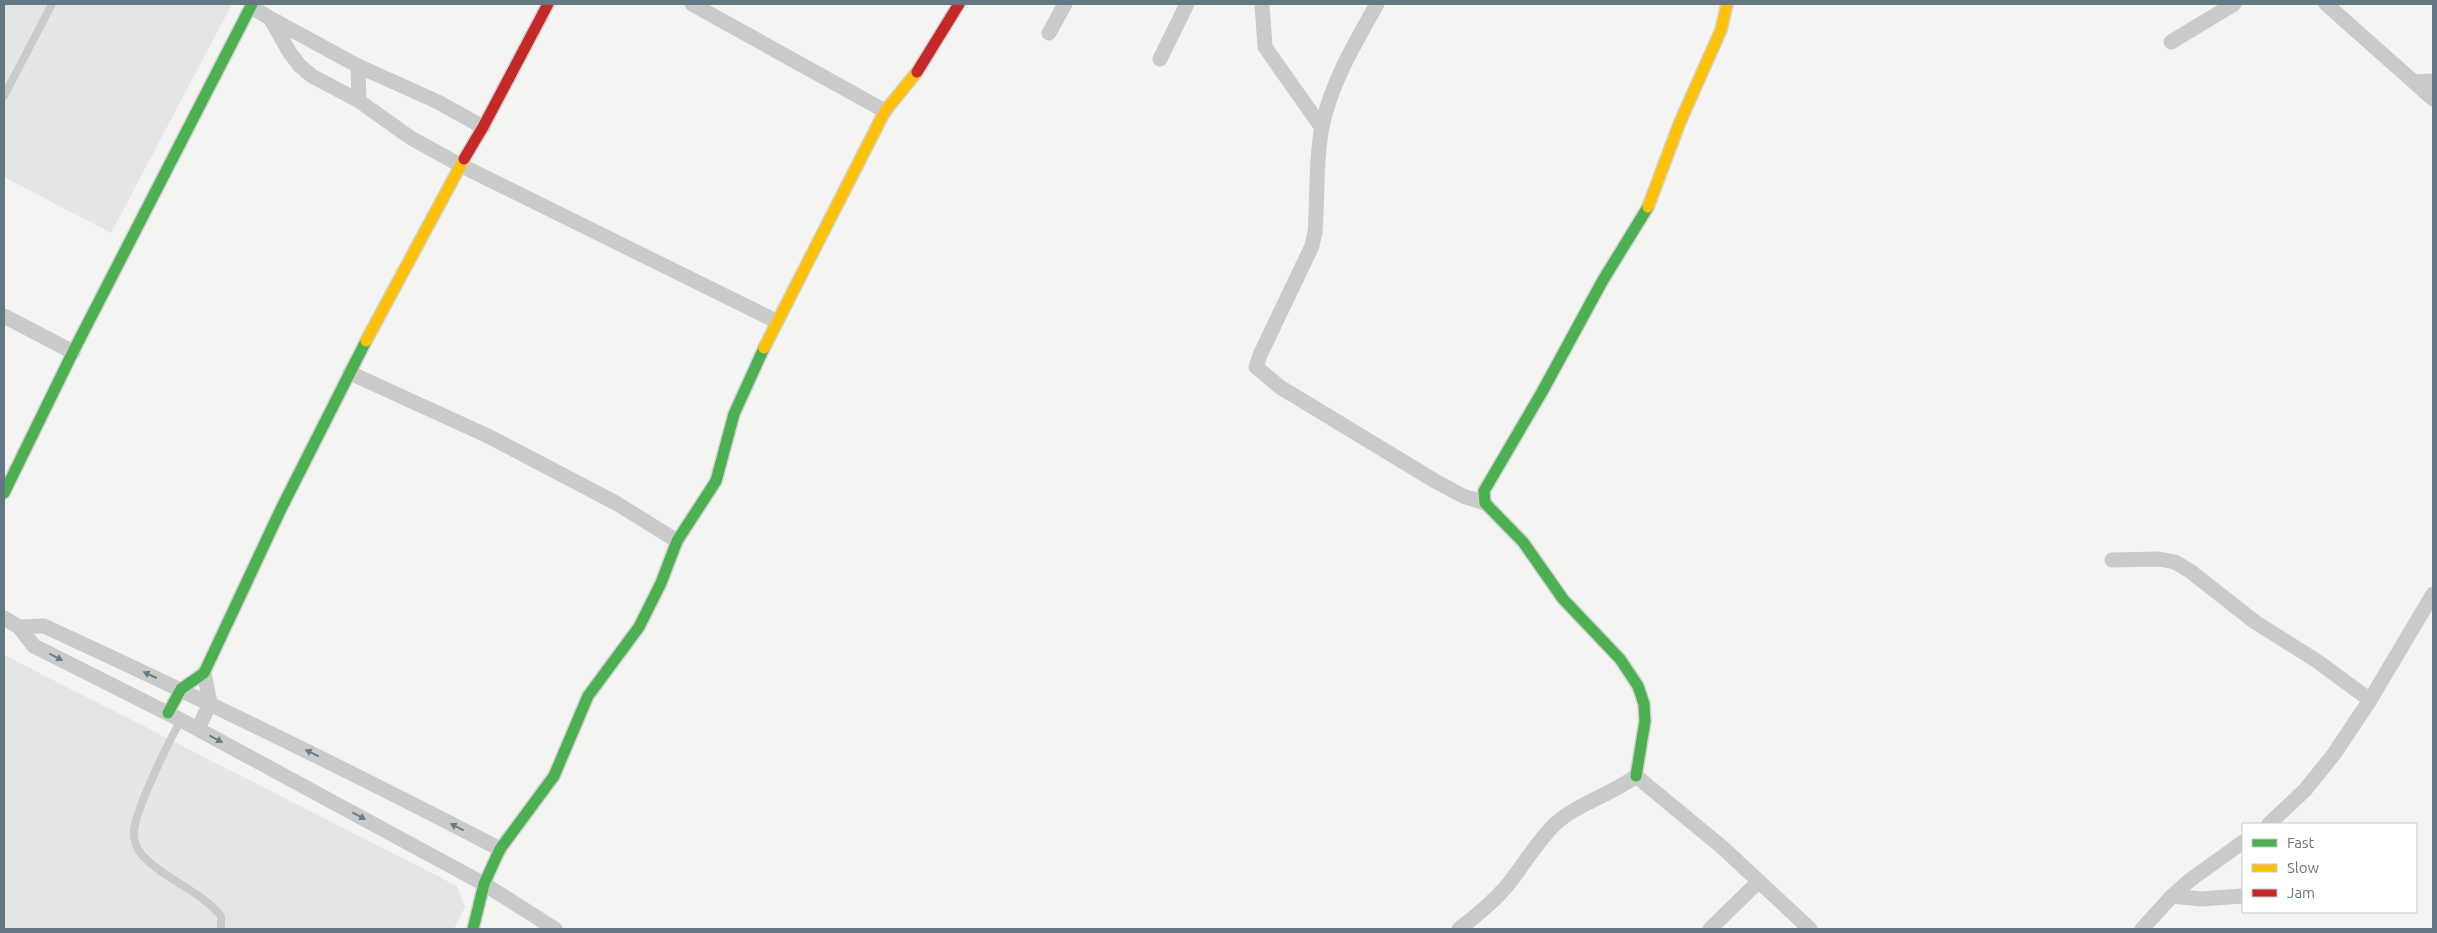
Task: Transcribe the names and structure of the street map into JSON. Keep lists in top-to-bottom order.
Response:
{
  "legend": ["Fast", "Slow", "Jam"]
}
